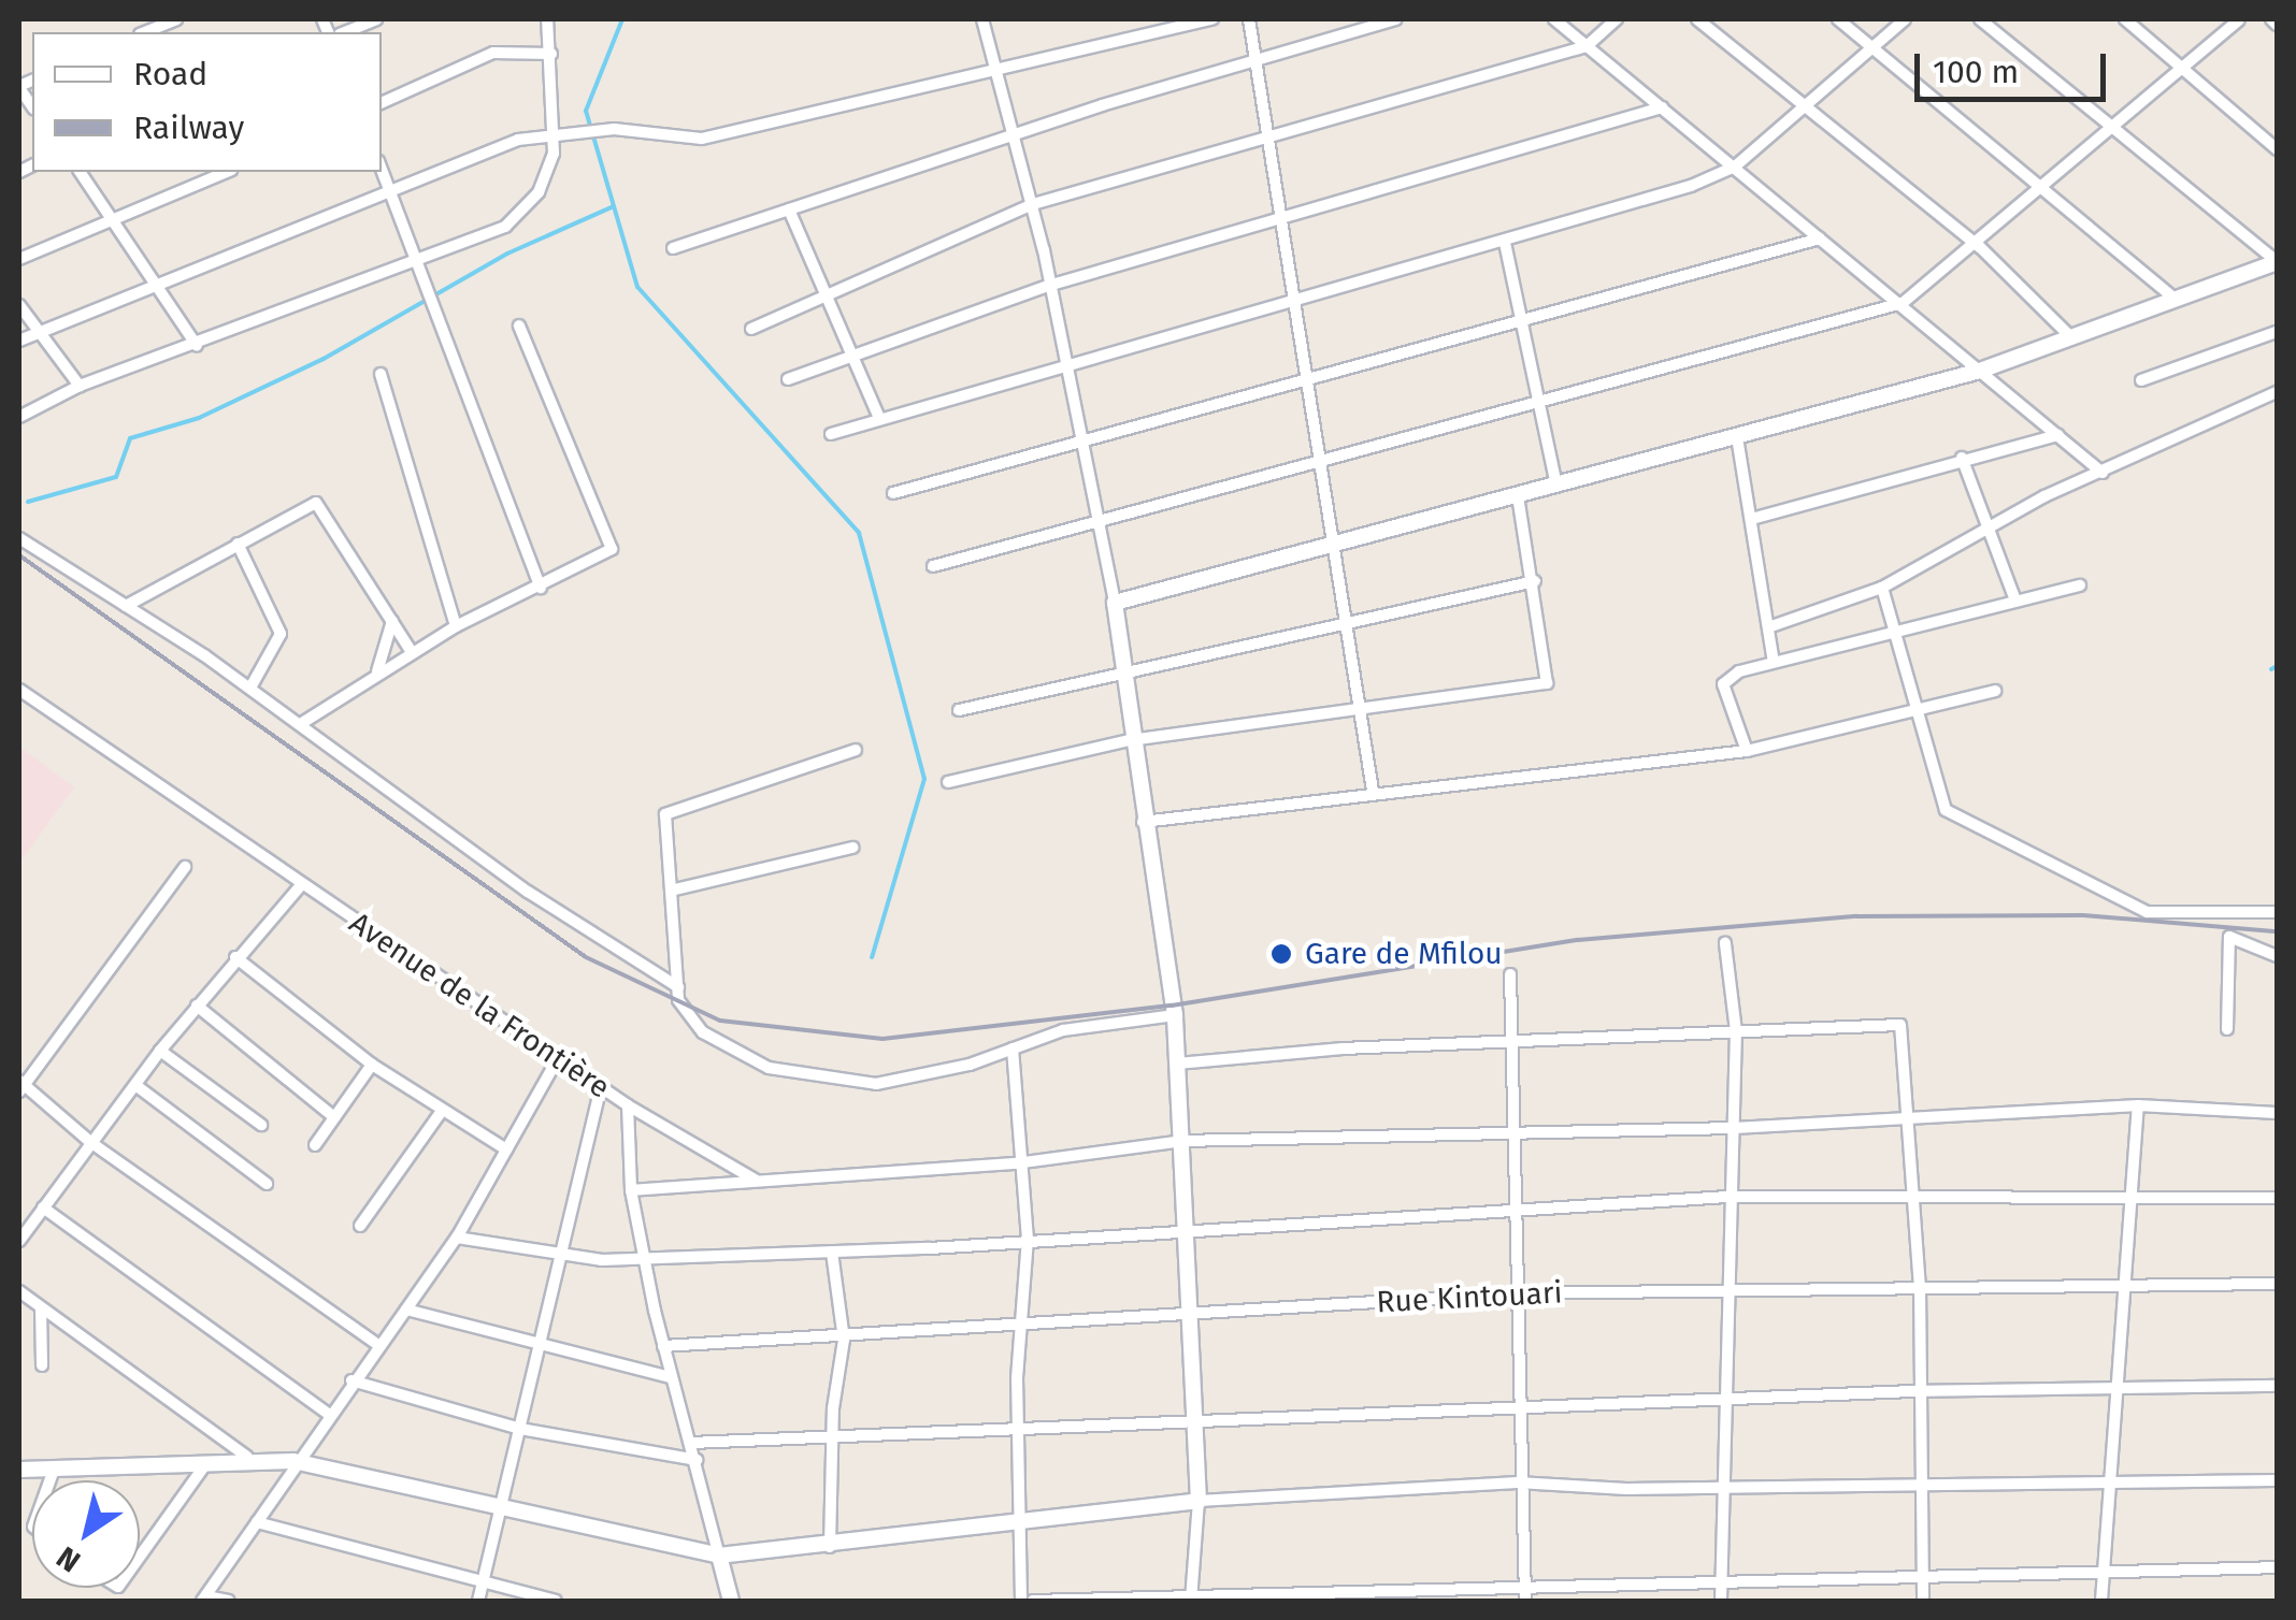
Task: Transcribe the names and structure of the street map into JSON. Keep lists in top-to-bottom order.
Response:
{
  "streets": {
    "street": ["Avenue de la Frontière", "Rue Kintouari"]
  },
  "crossings": [
    ["Avenue de la Frontière", "Rue Kintouari"]
  ],
  "places": ["Gare de Mfilou"],
  "legend": ["Road", "Railway"],
  "scale_bar": "100 m",
  "north": "bottom left"
}
